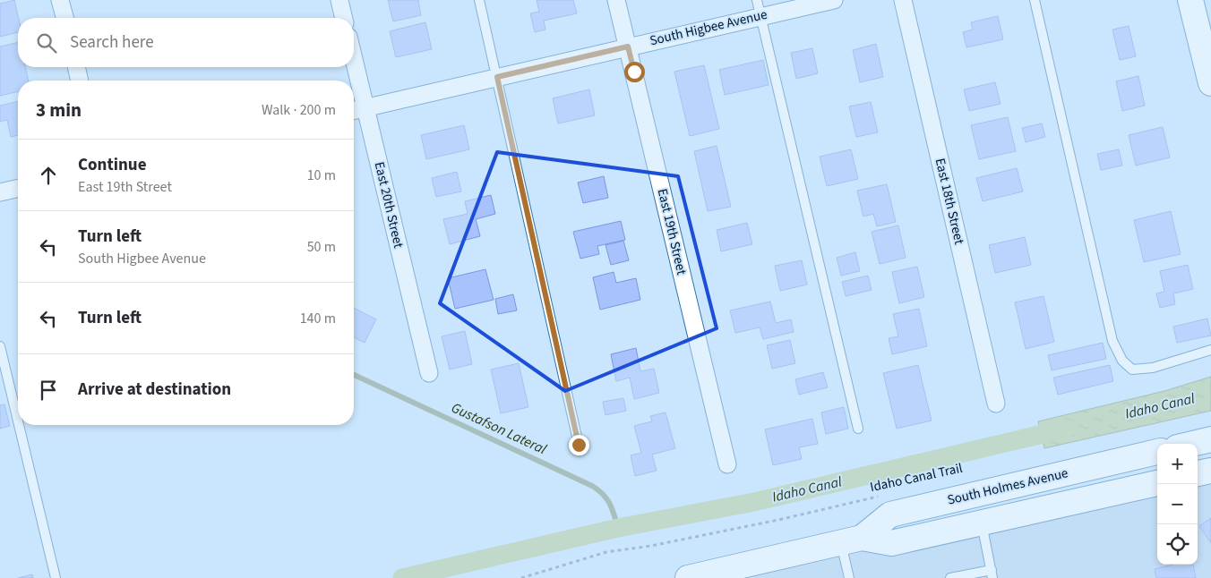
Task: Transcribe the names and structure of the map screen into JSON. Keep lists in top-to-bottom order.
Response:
{
  "streets": {
    "main road": ["South Holmes Avenue"],
    "street": [
      "South Higbee Avenue",
      "East 18th Street",
      "East 20th Street",
      "East 19th Street"
    ],
    "path": ["Idaho Canal Trail"]
  },
  "crossings": [
    ["South Higbee Avenue", "East 20th Street"],
    ["South Higbee Avenue", "East 19th Street"]
  ],
  "water": ["Idaho Canal", "Gustafson Lateral"],
  "page": {
    "search": "Search here",
    "heading": ["3 min", "Walk · 200 m"],
    "list": [
      ["Continue", "East 19th Street", "10 m"],
      ["Turn left", "South Higbee Avenue", "50 m"],
      ["Turn left", "140 m"],
      "Arrive at destination"
    ],
    "map_buttons": ["+", "−"]
  }
}
